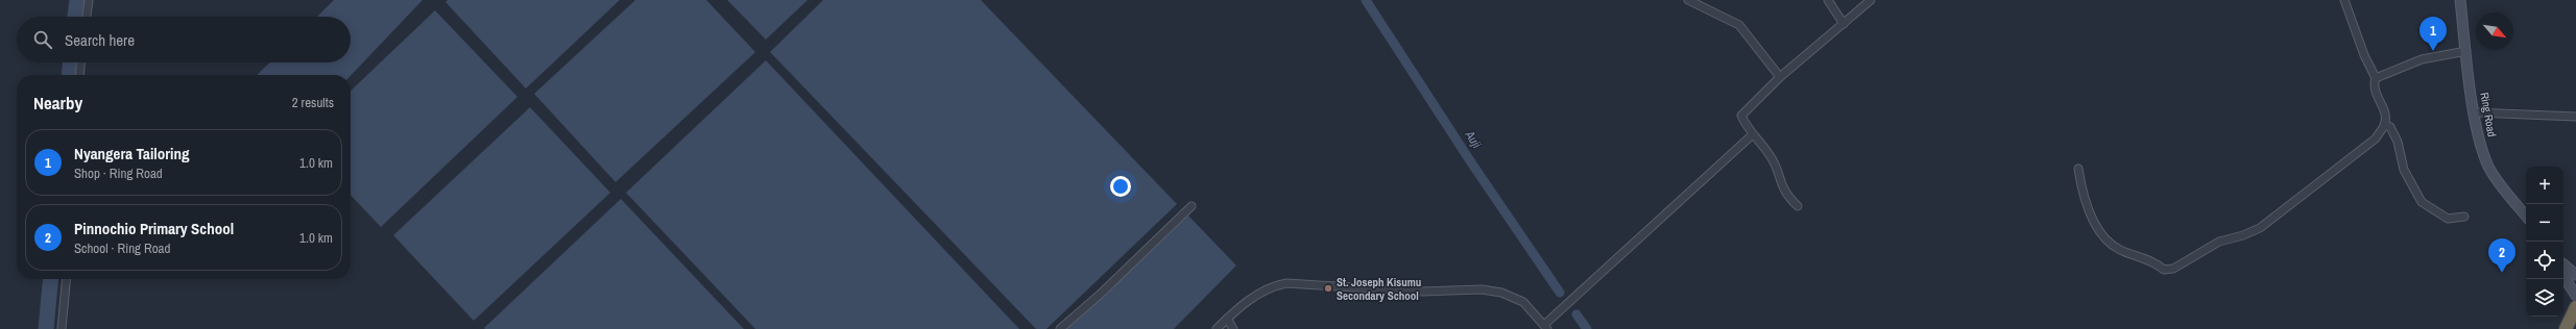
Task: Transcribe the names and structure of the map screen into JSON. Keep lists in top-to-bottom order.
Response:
{
  "streets": {
    "main road": ["Ring Road"]
  },
  "water": ["Auji"],
  "places": ["St. Joseph Kisumu Secondary School"],
  "north": "bottom right",
  "page": {
    "pins": ["1", "2"],
    "search": "Search here",
    "heading": ["Nearby", "2 results"],
    "list": [
      {
        "mark": "1",
        "name": "Nyangera Tailoring",
        "note": "Shop · Ring Road",
        "value": "1.0 km"
      },
      {
        "mark": "2",
        "name": "Pinnochio Primary School",
        "note": "School · Ring Road",
        "value": "1.0 km"
      }
    ],
    "map_buttons": ["+", "−"]
  }
}
